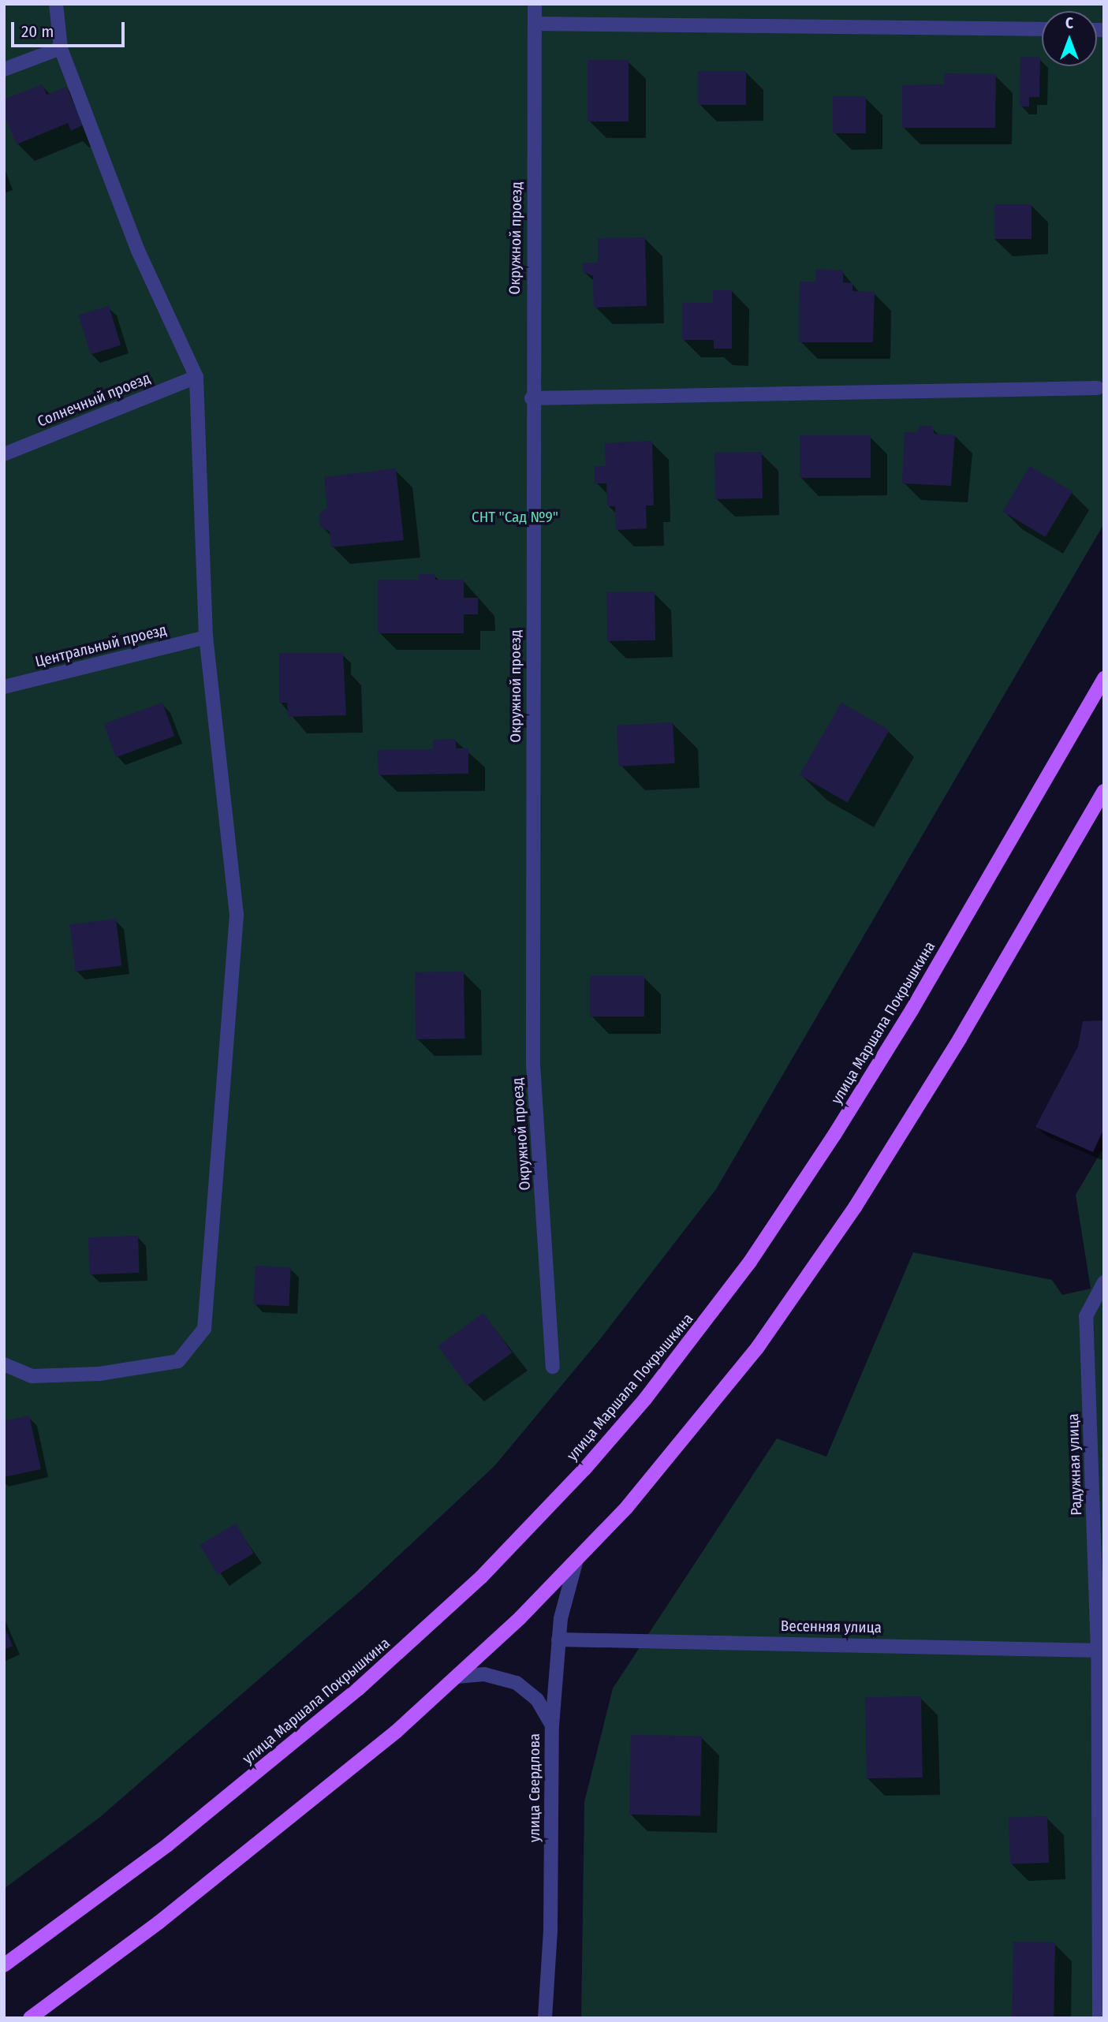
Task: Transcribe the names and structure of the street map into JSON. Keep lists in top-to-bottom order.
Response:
{
  "streets": {
    "main road": ["улица Маршала Покрышкина"],
    "street": [
      "Окружной проезд",
      "Солнечный проезд",
      "Центральный проезд",
      "Радужная улица",
      "Весенняя улица",
      "улица Свердлова"
    ]
  },
  "crossings": [
    ["Радужная улица", "Весенняя улица"],
    ["Весенняя улица", "улица Свердлова"]
  ],
  "parks": ["СНТ \"Сад №9\""],
  "scale_bar": "20 m",
  "north": "top"
}
